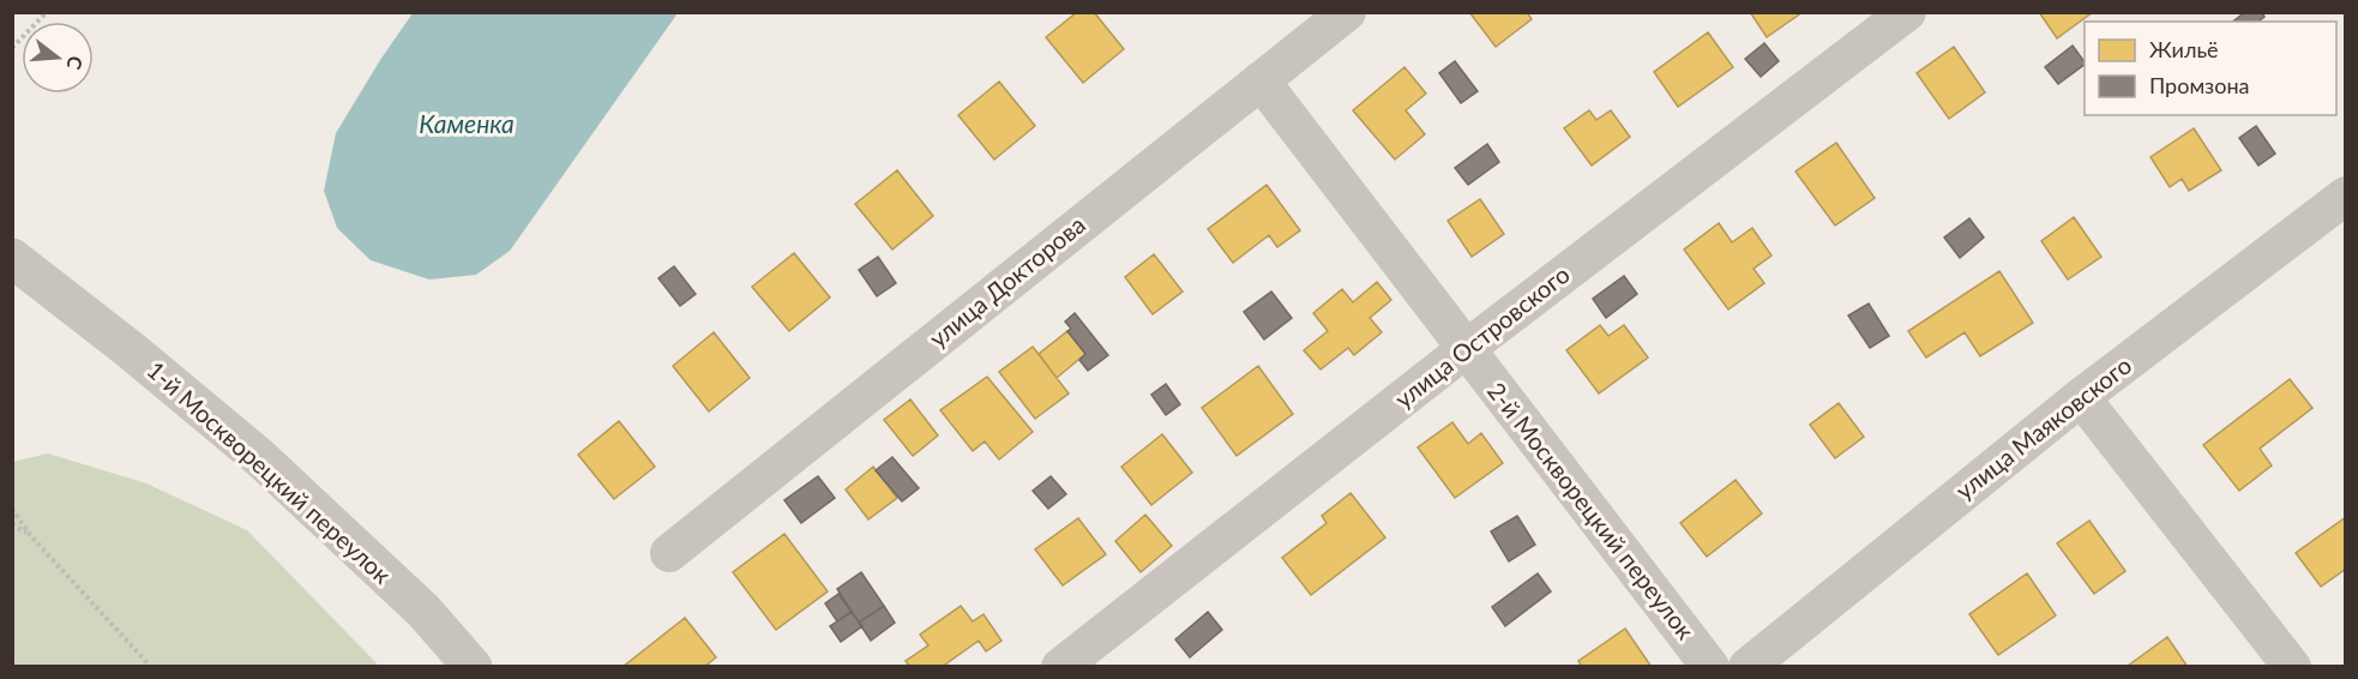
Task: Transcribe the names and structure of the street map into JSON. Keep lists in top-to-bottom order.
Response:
{
  "streets": {
    "street": [
      "улица Докторова",
      "улица Островского",
      "улица Маяковского",
      "1-й Москворецкий переулок",
      "2-й Москворецкий переулок"
    ]
  },
  "crossings": [
    ["улица Докторова", "2-й Москворецкий переулок"],
    ["улица Островского", "2-й Москворецкий переулок"]
  ],
  "water": ["Каменка"],
  "legend": ["Жильё", "Промзона"],
  "north": "right"
}
